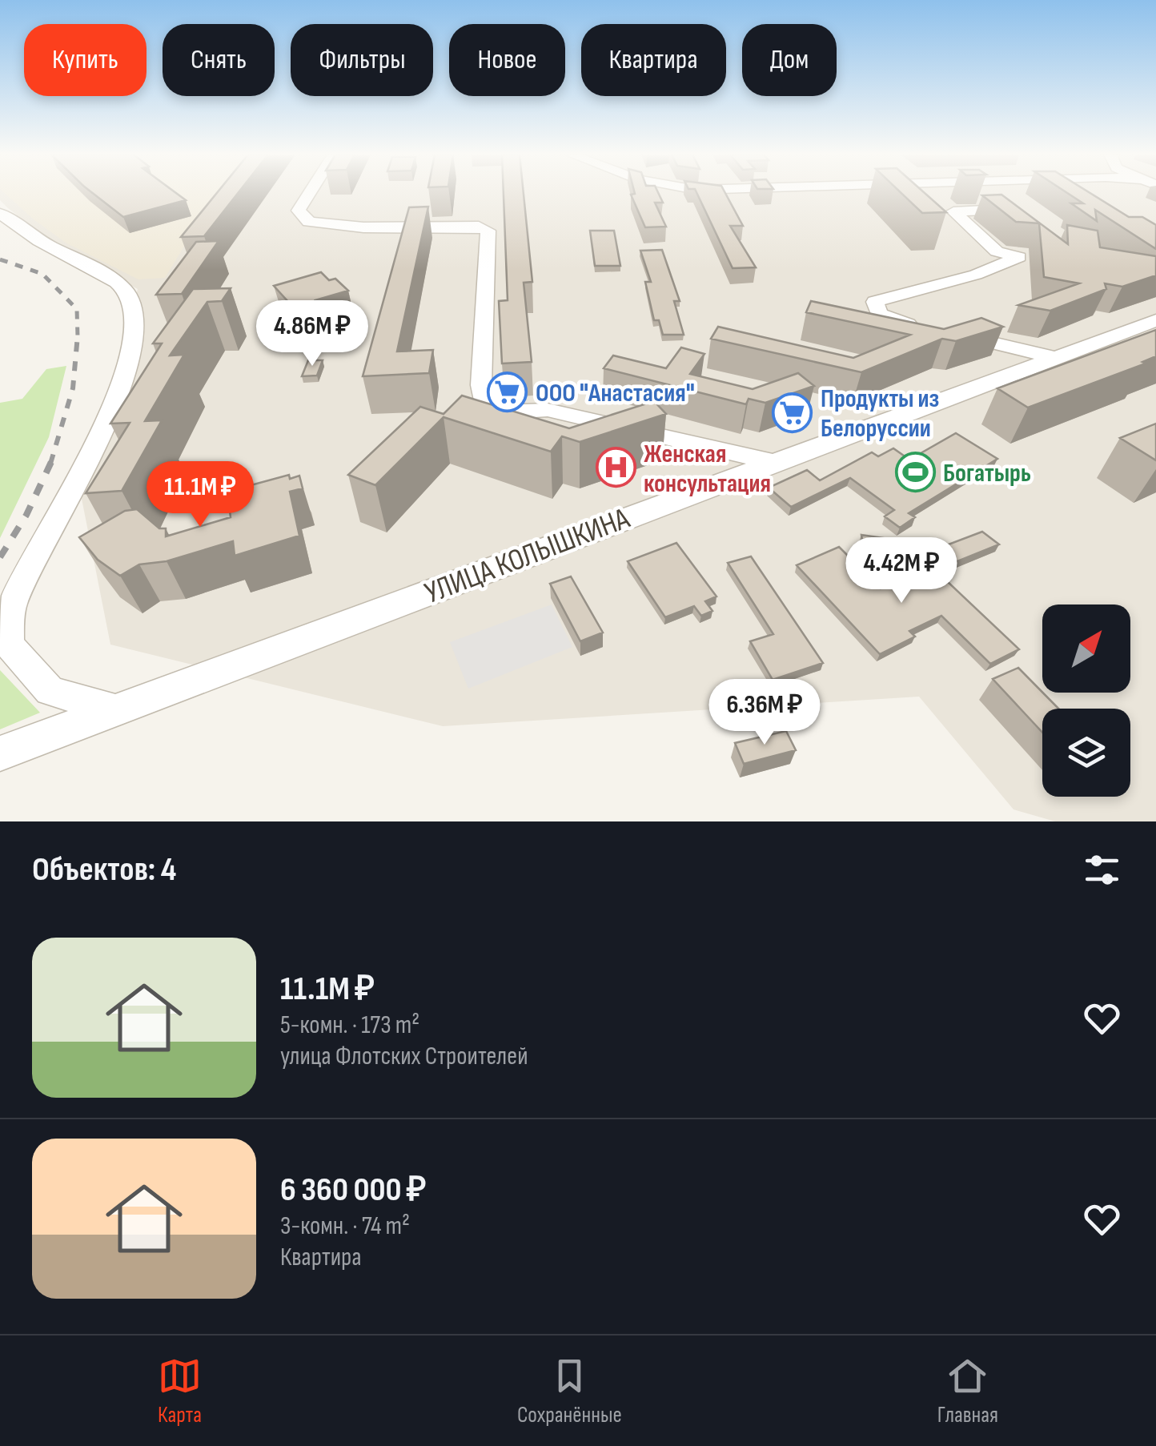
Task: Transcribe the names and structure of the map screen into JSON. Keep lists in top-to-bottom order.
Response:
{
  "streets": {
    "street": ["УЛИЦА КОЛЫШКИНА"]
  },
  "places": {
    "supermarket": ["ООО \"Анастасия\"", "Продукты из Белоруссии"],
    "hospital": ["Женская консультация"],
    "sports": ["Богатырь"]
  },
  "north": "top right",
  "page": {
    "chip": [
      "Купить",
      "Снять",
      "Фильтры",
      "Новое",
      "Квартира",
      "Дом"
    ],
    "price": [
      "4.86M ₽",
      "11.1M ₽",
      "4.42M ₽",
      "6.36M ₽"
    ],
    "heading": "Объектов: 4",
    "list": [
      {
        "name": "11.1M ₽",
        "note": "5-комн. · 173 m² · улица Флотских Строителей"
      },
      {
        "name": "6 360 000 ₽",
        "note": "3-комн. · 74 m² · Квартира"
      }
    ],
    "tabs": ["Карта", "Сохранённые", "Главная"]
  }
}
